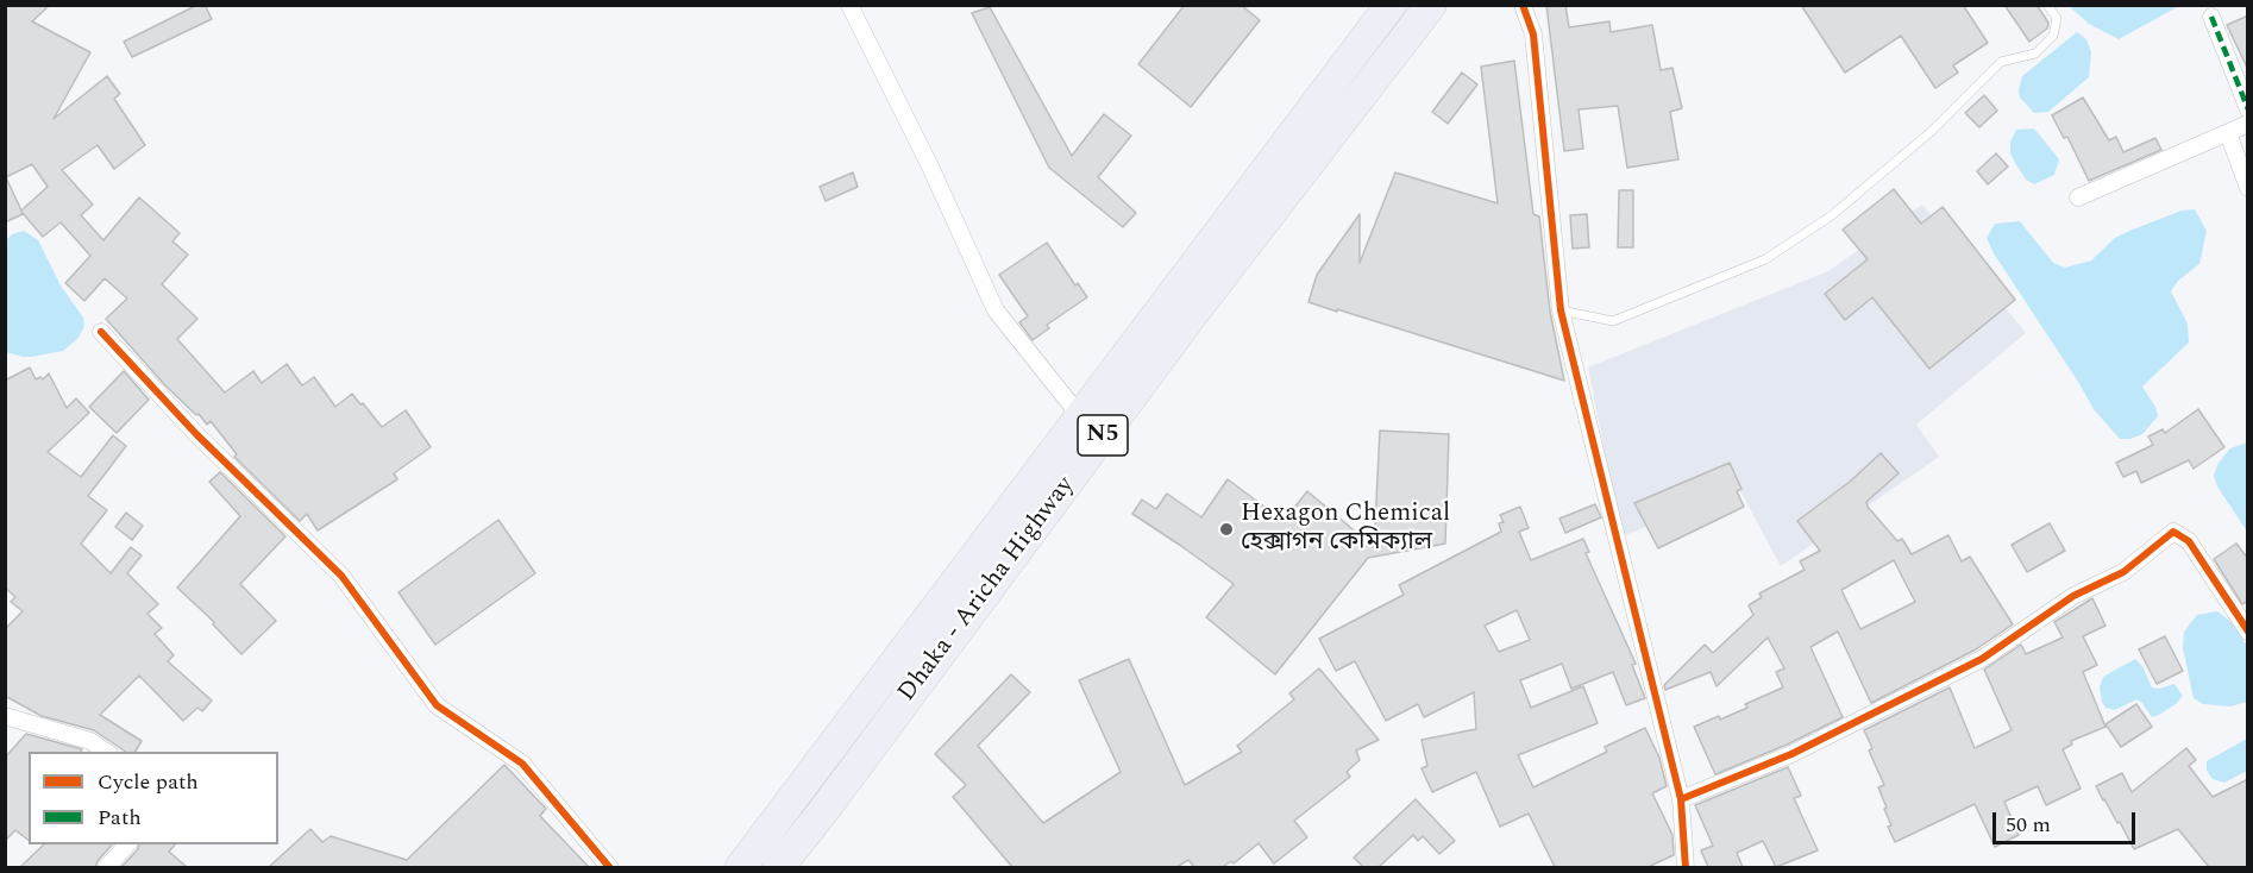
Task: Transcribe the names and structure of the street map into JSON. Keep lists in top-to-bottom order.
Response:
{
  "streets": {
    "highway": ["N5", "Dhaka - Aricha Highway"]
  },
  "places": ["Hexagon Chemical হেক্সাগন কেমিক্যাল"],
  "legend": ["Cycle path", "Path"],
  "scale_bar": "50 m"
}
